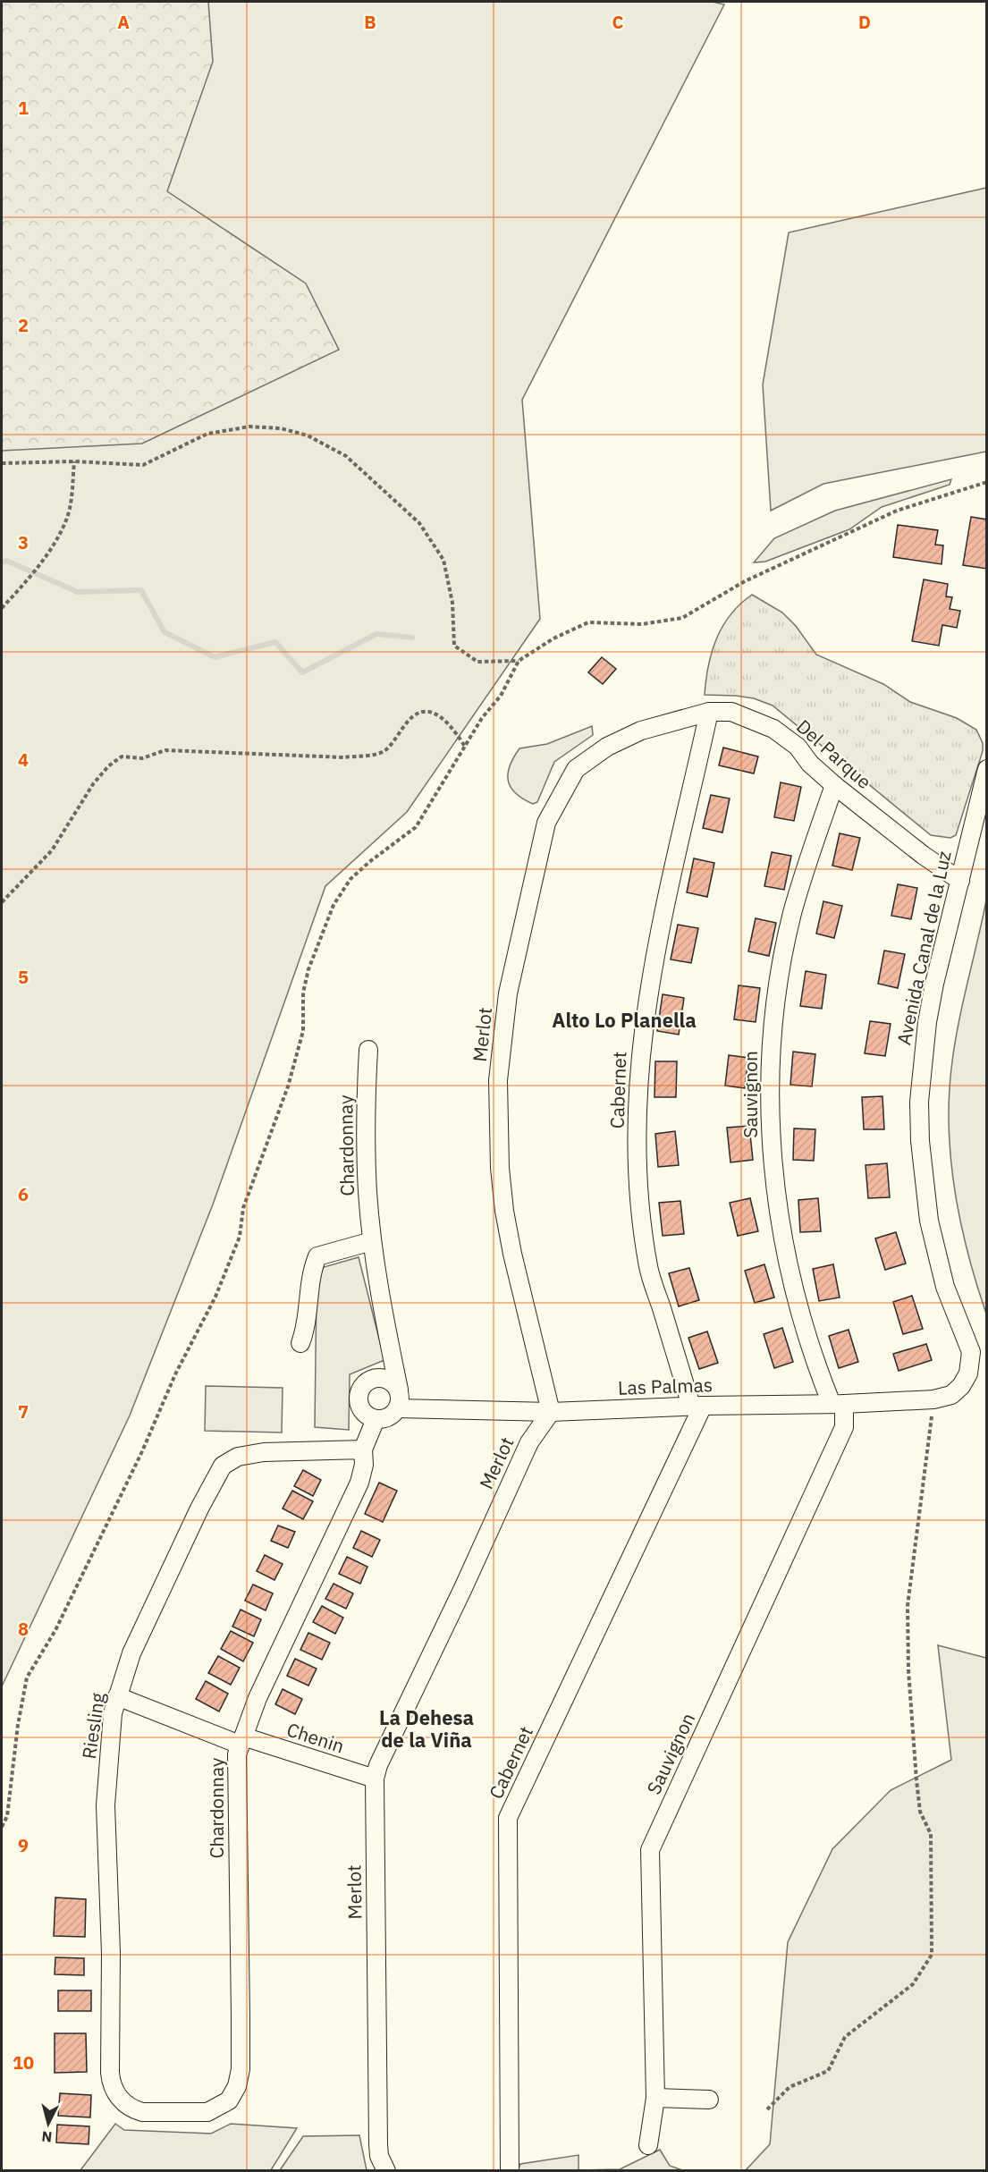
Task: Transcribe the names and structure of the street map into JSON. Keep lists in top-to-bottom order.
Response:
{
  "streets": {
    "street": [
      "Del Parque",
      "Avenida Canal de la Luz",
      "Merlot",
      "Cabernet",
      "Sauvignon",
      "Chardonnay",
      "Las Palmas",
      "Riesling",
      "Chenin"
    ]
  },
  "crossings": [
    ["Del Parque", "Avenida Canal de la Luz"],
    ["Del Parque", "Merlot"],
    ["Del Parque", "Cabernet"],
    ["Del Parque", "Sauvignon"],
    ["Avenida Canal de la Luz", "Las Palmas"],
    ["Merlot", "Las Palmas"],
    ["Merlot", "Chenin"],
    ["Cabernet", "Las Palmas"],
    ["Sauvignon", "Las Palmas"],
    ["Chardonnay", "Las Palmas"],
    ["Chardonnay", "Riesling"],
    ["Chardonnay", "Chenin"],
    ["Riesling", "Chenin"]
  ],
  "districts": ["Alto Lo Planella", "La Dehesa de la Viña"],
  "north": "bottom",
  "grid": {
    "columns": [
      "A",
      "B",
      "C",
      "D"
    ],
    "rows": [
      "1",
      "2",
      "3",
      "4",
      "5",
      "6",
      "7",
      "8",
      "9",
      "10"
    ]
  }
}
